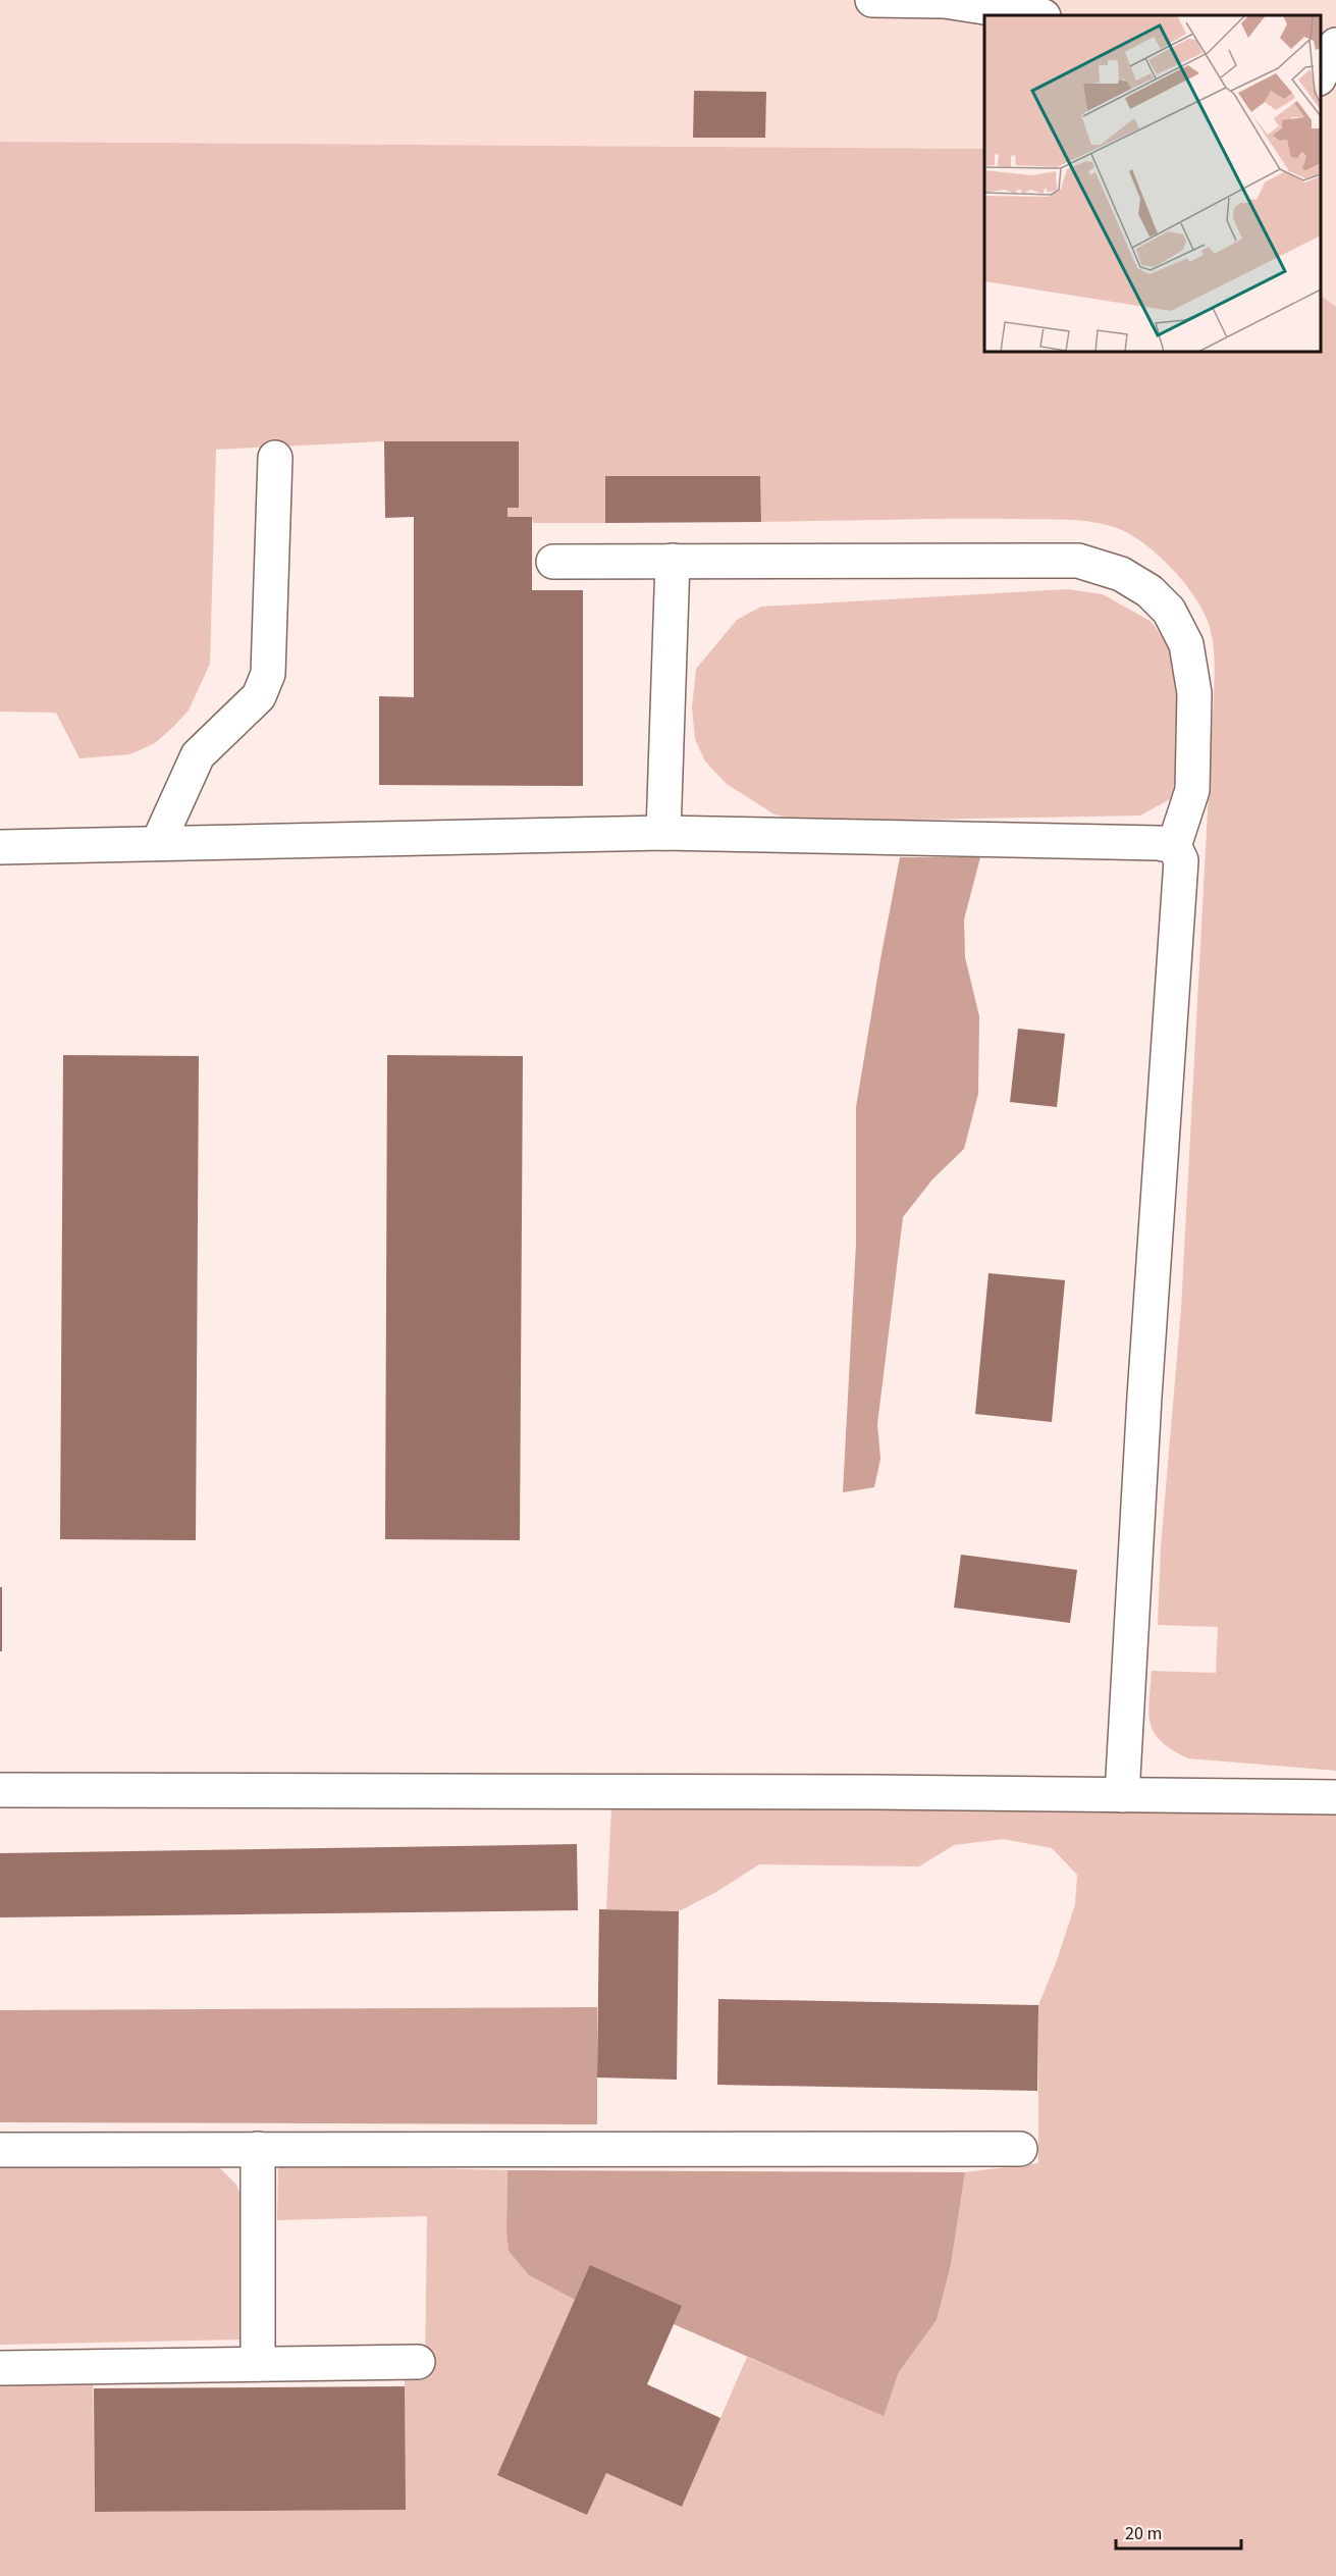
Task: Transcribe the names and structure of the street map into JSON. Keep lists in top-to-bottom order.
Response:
{
  "scale_bar": "20 m"
}
